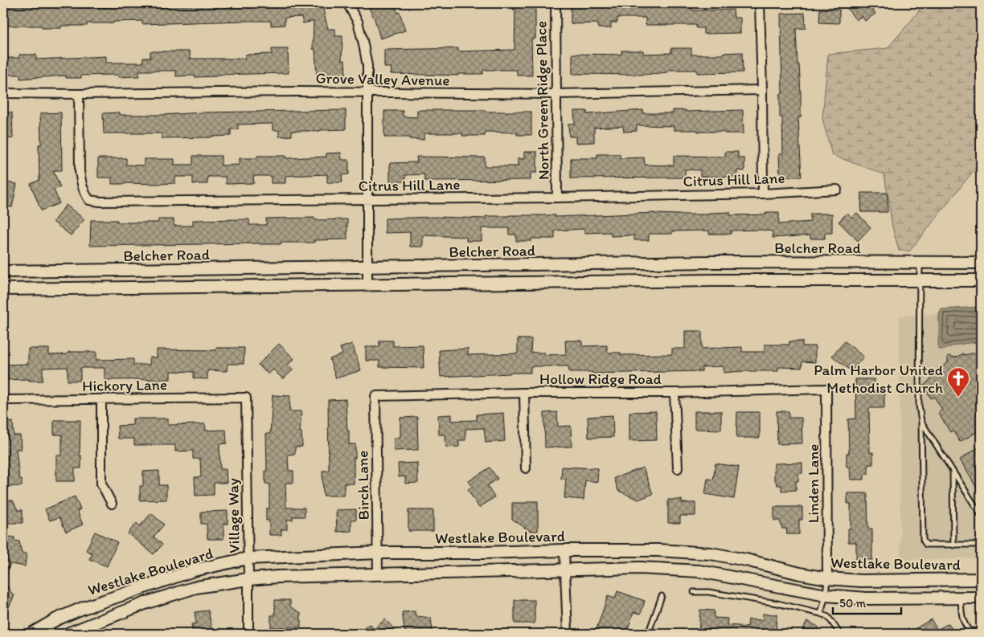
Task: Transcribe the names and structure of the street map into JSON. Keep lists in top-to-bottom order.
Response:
{
  "streets": {
    "main road": ["Belcher Road", "Westlake Boulevard"],
    "street": [
      "Grove Valley Avenue",
      "North Green Ridge Place",
      "Citrus Hill Lane",
      "Hollow Ridge Road",
      "Hickory Lane",
      "Linden Lane",
      "Birch Lane",
      "Village Way"
    ]
  },
  "crossings": [
    ["Grove Valley Avenue", "North Green Ridge Place"],
    ["Grove Valley Avenue", "Citrus Hill Lane"],
    ["North Green Ridge Place", "Citrus Hill Lane"],
    ["Hollow Ridge Road", "Linden Lane"],
    ["Hollow Ridge Road", "Birch Lane"],
    ["Hickory Lane", "Village Way"],
    ["Linden Lane", "Westlake Boulevard"],
    ["Birch Lane", "Westlake Boulevard"],
    ["Village Way", "Westlake Boulevard"]
  ],
  "places": {
    "church": ["Palm Harbor United Methodist Church"]
  },
  "scale_bar": "50 m"
}
